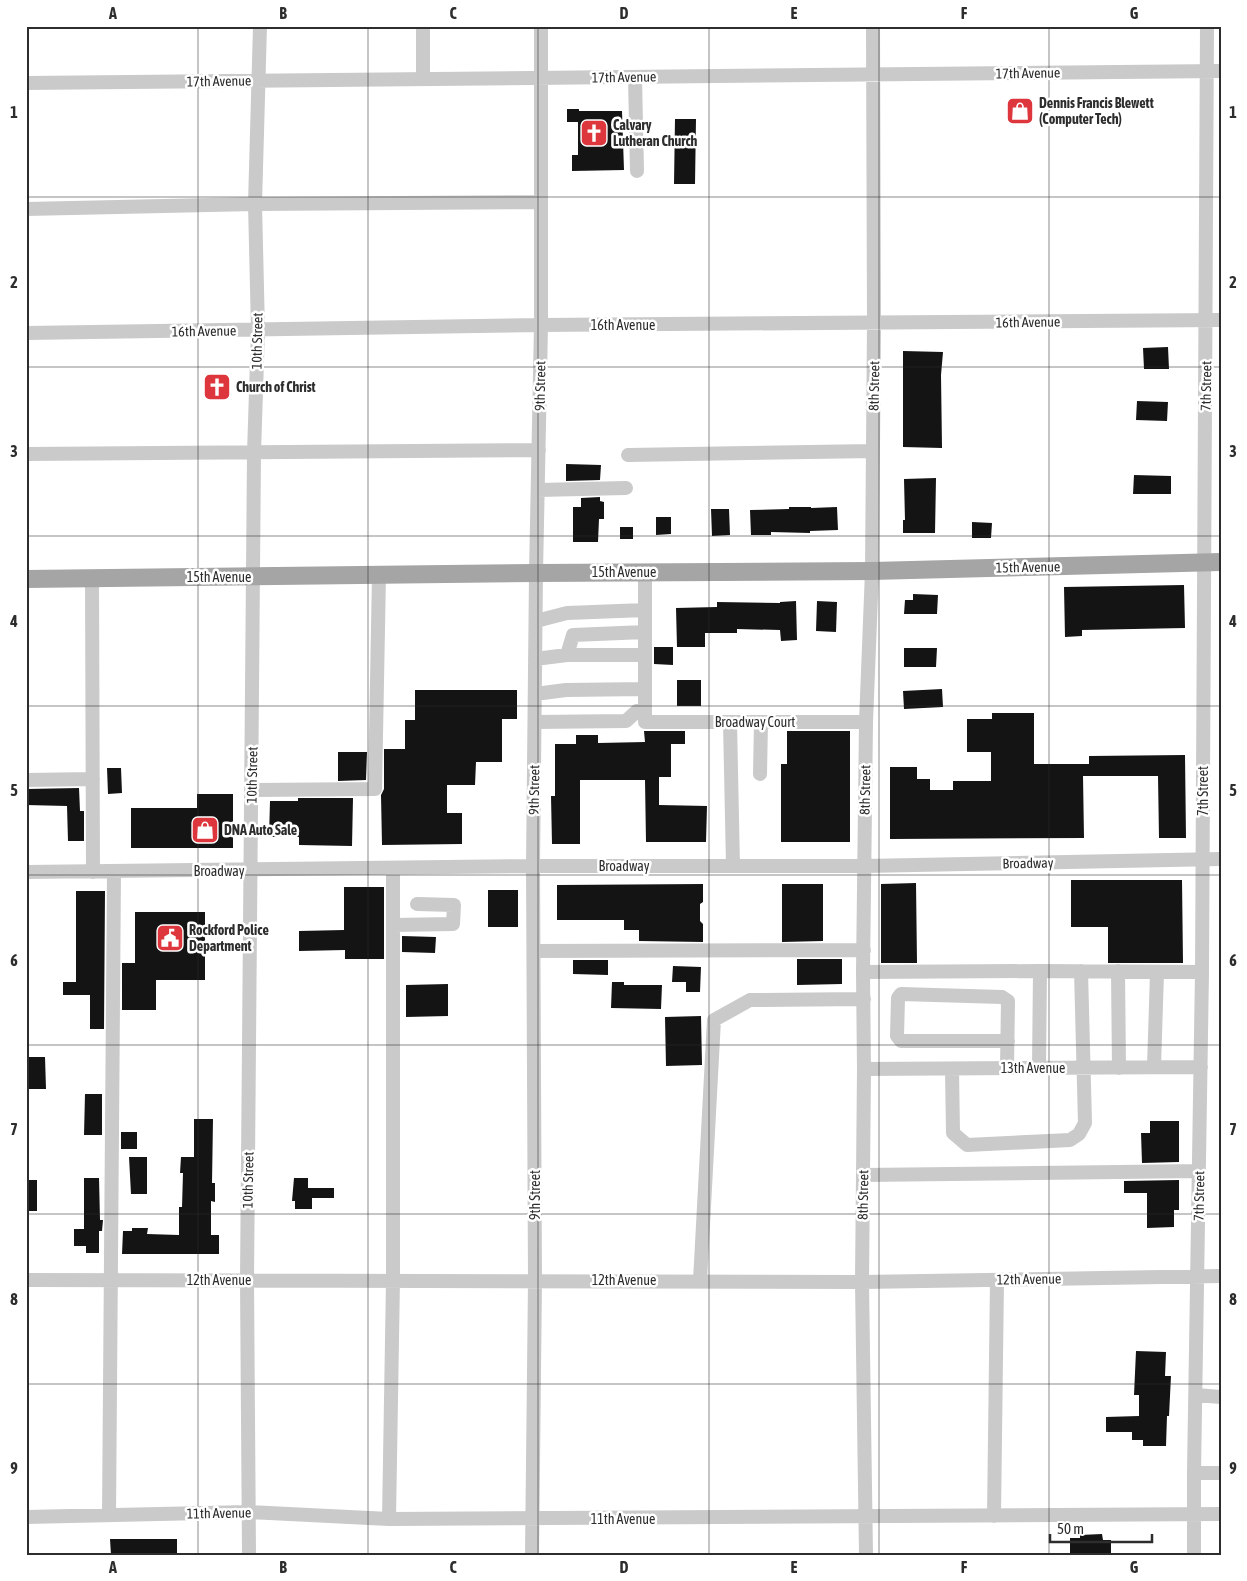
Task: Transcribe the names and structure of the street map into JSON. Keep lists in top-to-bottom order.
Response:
{
  "streets": {
    "main road": ["15th Avenue"],
    "street": [
      "17th Avenue",
      "16th Avenue",
      "10th Street",
      "9th Street",
      "8th Street",
      "7th Street",
      "Broadway Court",
      "Broadway",
      "13th Avenue",
      "12th Avenue",
      "11th Avenue"
    ]
  },
  "crossings": [
    ["17th Avenue", "10th Street"],
    ["17th Avenue", "9th Street"],
    ["17th Avenue", "8th Street"],
    ["17th Avenue", "7th Street"],
    ["16th Avenue", "10th Street"],
    ["16th Avenue", "9th Street"],
    ["16th Avenue", "8th Street"],
    ["16th Avenue", "7th Street"],
    ["10th Street", "15th Avenue"],
    ["10th Street", "Broadway"],
    ["10th Street", "12th Avenue"],
    ["10th Street", "11th Avenue"],
    ["9th Street", "15th Avenue"],
    ["9th Street", "Broadway"],
    ["9th Street", "12th Avenue"],
    ["9th Street", "11th Avenue"],
    ["8th Street", "15th Avenue"],
    ["8th Street", "Broadway Court"],
    ["8th Street", "Broadway"],
    ["8th Street", "13th Avenue"],
    ["8th Street", "12th Avenue"],
    ["8th Street", "11th Avenue"],
    ["7th Street", "15th Avenue"],
    ["7th Street", "Broadway"],
    ["7th Street", "13th Avenue"],
    ["7th Street", "12th Avenue"],
    ["7th Street", "11th Avenue"]
  ],
  "places": {
    "shop": ["Dennis Francis Blewett (Computer Tech)", "DNA Auto Sale"],
    "church": ["Calvary Lutheran Church", "Church of Christ"],
    "public building": ["Rockford Police Department"]
  },
  "scale_bar": "50 m",
  "grid": {
    "columns": [
      "A",
      "B",
      "C",
      "D",
      "E",
      "F",
      "G"
    ],
    "rows": [
      "1",
      "2",
      "3",
      "4",
      "5",
      "6",
      "7",
      "8",
      "9"
    ]
  }
}
